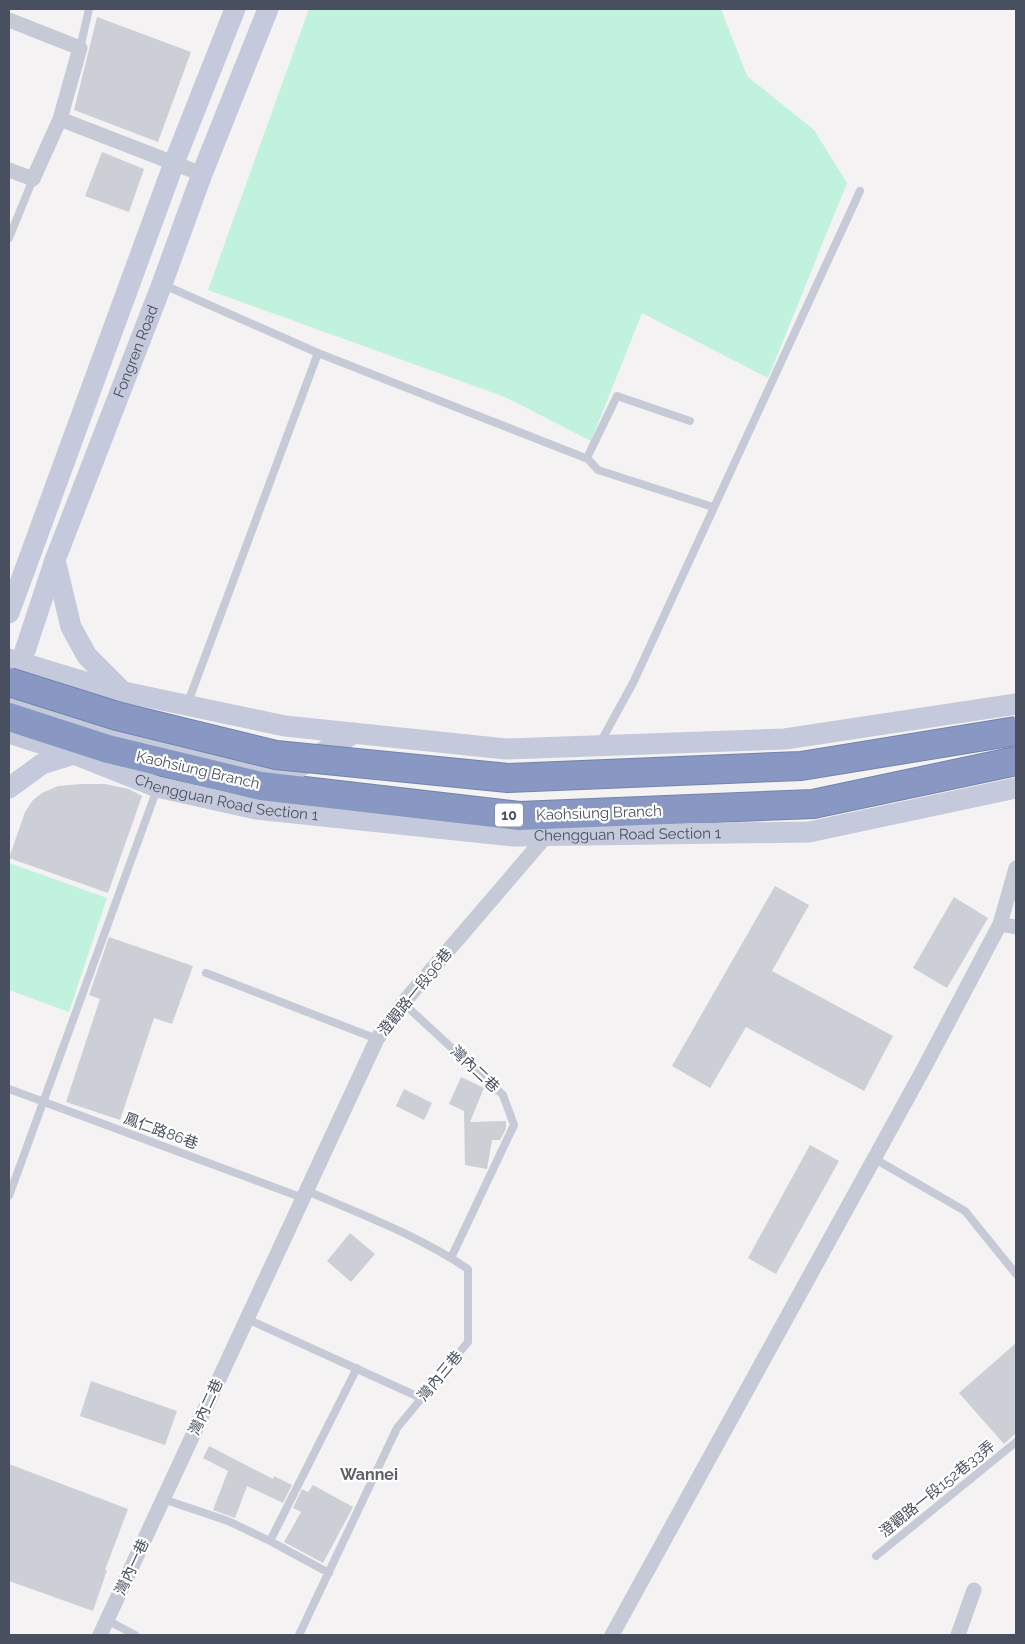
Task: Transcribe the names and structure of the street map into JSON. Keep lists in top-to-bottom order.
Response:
{
  "streets": {
    "highway": ["Kaohsiung Branch", "10"],
    "street": [
      "Fongren Road",
      "Chengguan Road Section 1",
      "澄觀路一段96巷",
      "灣內二巷",
      "灣內一巷"
    ],
    "lane": ["鳳仁路86巷", "灣內三巷", "澄觀路一段152巷33弄"]
  },
  "crossings": [
    ["Chengguan Road Section 1", "澄觀路一段96巷"],
    ["澄觀路一段96巷", "灣內二巷"],
    ["澄觀路一段96巷", "鳳仁路86巷"],
    ["澄觀路一段96巷", "灣內三巷"],
    ["灣內二巷", "灣內三巷"],
    ["灣內二巷", "灣內一巷"],
    ["鳳仁路86巷", "灣內三巷"]
  ],
  "districts": ["Wannei"]
}
